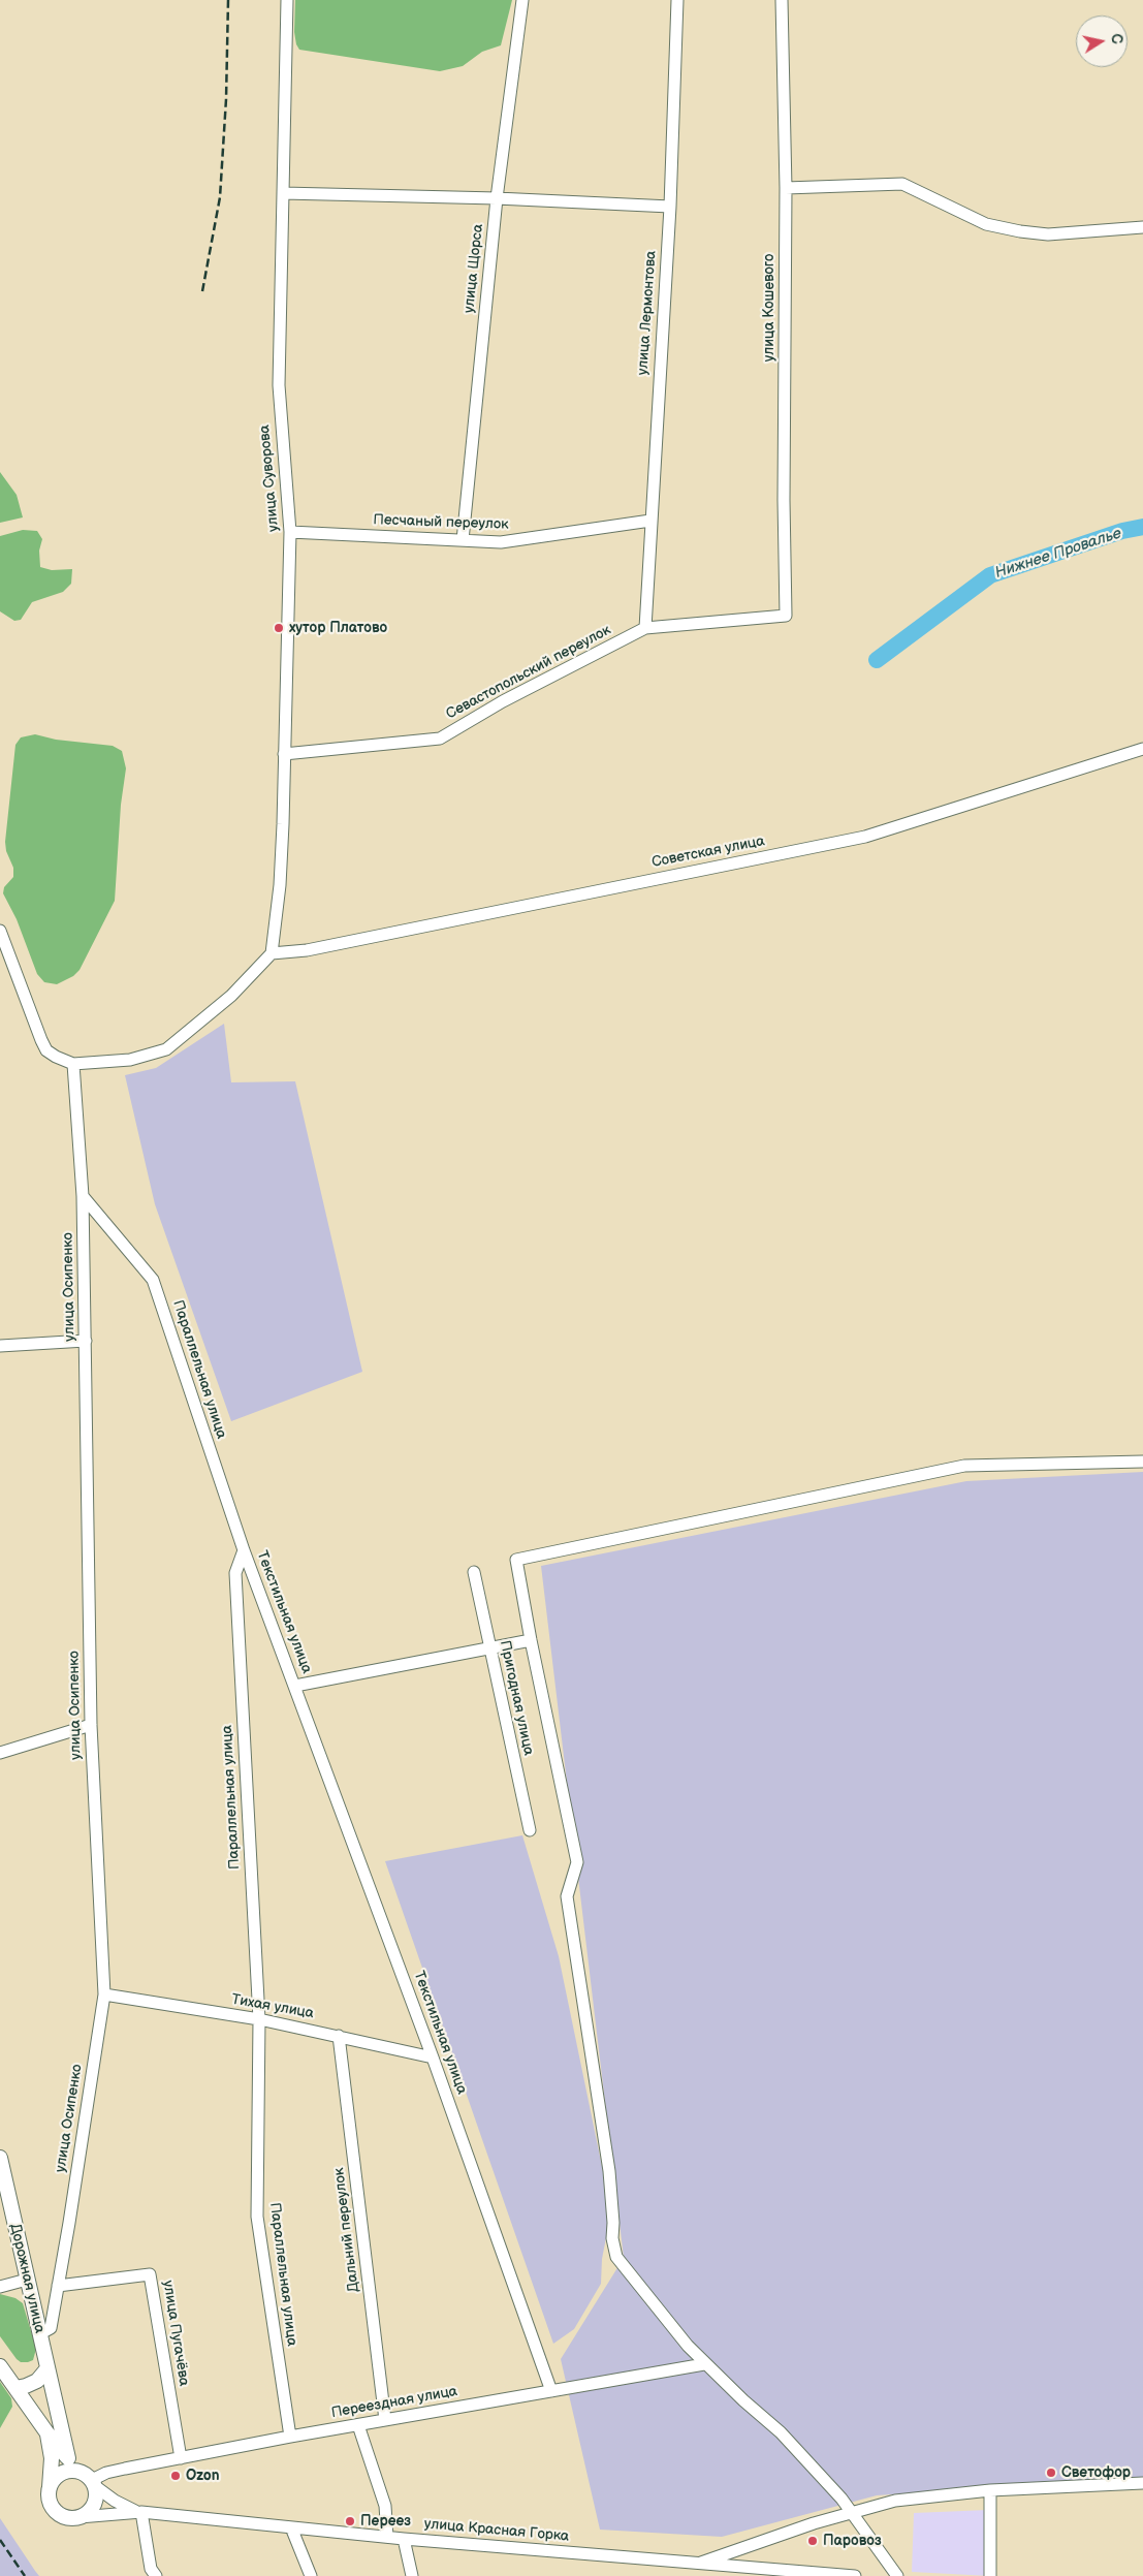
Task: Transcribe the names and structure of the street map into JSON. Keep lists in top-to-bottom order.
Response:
{
  "streets": {
    "main road": ["Дорожная улица"],
    "street": [
      "улица Щорса",
      "улица Кошевого",
      "улица Лермонтова",
      "улица Суворова",
      "Песчаный переулок",
      "Севастопольский переулок",
      "Советская улица",
      "улица Осипенко",
      "Параллельная улица",
      "Текстильная улица",
      "Пригодная улица",
      "Тихая улица",
      "Дальний переулок",
      "улица Пугачёва",
      "Переездная улица",
      "улица Красная Горка"
    ]
  },
  "crossings": [
    ["улица Щорса", "Песчаный переулок"],
    ["улица Кошевого", "Севастопольский переулок"],
    ["улица Лермонтова", "Песчаный переулок"],
    ["улица Лермонтова", "Севастопольский переулок"],
    ["улица Суворова", "Песчаный переулок"],
    ["улица Суворова", "Севастопольский переулок"],
    ["улица Суворова", "Советская улица"],
    ["улица Осипенко", "Параллельная улица"],
    ["улица Осипенко", "Тихая улица"],
    ["улица Осипенко", "Дорожная улица"],
    ["улица Осипенко", "улица Пугачёва"],
    ["Параллельная улица", "Текстильная улица"],
    ["Параллельная улица", "Тихая улица"],
    ["Параллельная улица", "Переездная улица"],
    ["Текстильная улица", "Пригодная улица"],
    ["Текстильная улица", "Тихая улица"],
    ["Текстильная улица", "Переездная улица"],
    ["Тихая улица", "Дальний переулок"],
    ["Дальний переулок", "Переездная улица"],
    ["улица Пугачёва", "Переездная улица"]
  ],
  "water": ["Нижнее Провалье"],
  "places": [
    "хутор Платово",
    "Светофор",
    "Ozon",
    "Переез",
    "Паровоз"
  ],
  "north": "right"
}
